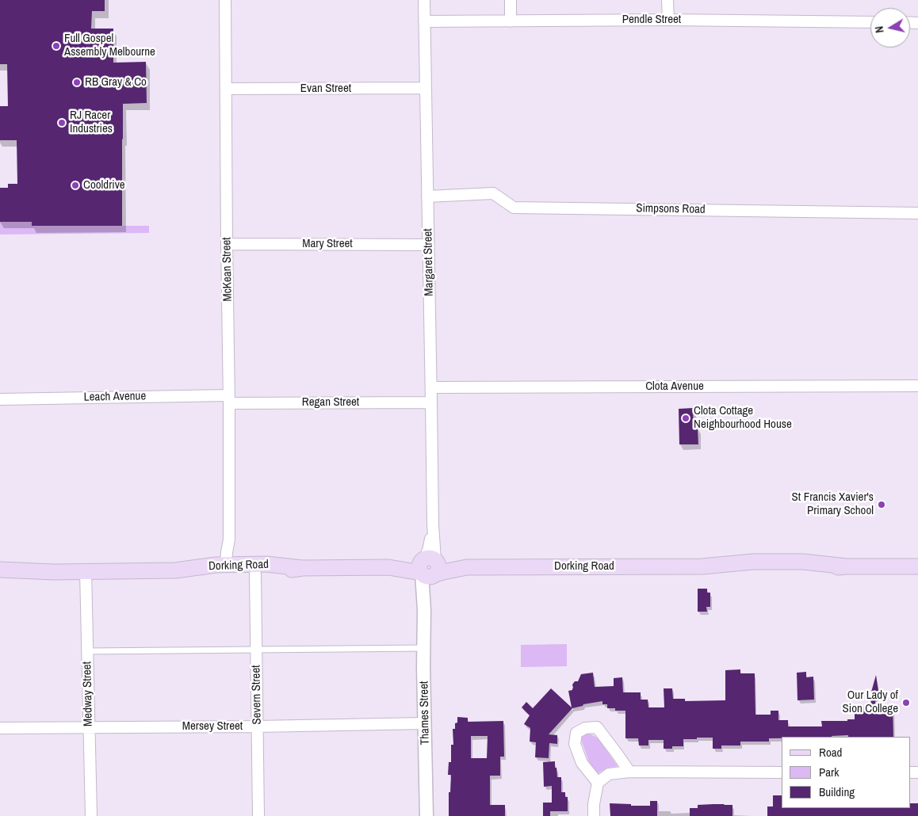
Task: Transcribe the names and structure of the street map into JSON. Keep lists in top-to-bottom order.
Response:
{
  "streets": {
    "main road": ["Dorking Road"],
    "street": [
      "Pendle Street",
      "Evan Street",
      "Simpsons Road",
      "Mary Street",
      "Margaret Street",
      "McKean Street",
      "Clota Avenue",
      "Leach Avenue",
      "Regan Street",
      "Medway Street",
      "Severn Street",
      "Thames Street",
      "Mersey Street"
    ]
  },
  "crossings": [
    ["Pendle Street", "Margaret Street"],
    ["Evan Street", "Margaret Street"],
    ["Evan Street", "McKean Street"],
    ["Simpsons Road", "Margaret Street"],
    ["Mary Street", "Margaret Street"],
    ["Mary Street", "McKean Street"],
    ["Margaret Street", "Clota Avenue"],
    ["Margaret Street", "Regan Street"],
    ["Margaret Street", "Dorking Road"],
    ["Margaret Street", "Thames Street"],
    ["McKean Street", "Leach Avenue"],
    ["McKean Street", "Regan Street"],
    ["McKean Street", "Dorking Road"],
    ["Leach Avenue", "Regan Street"],
    ["Dorking Road", "Medway Street"],
    ["Dorking Road", "Severn Street"],
    ["Dorking Road", "Thames Street"],
    ["Medway Street", "Mersey Street"],
    ["Severn Street", "Mersey Street"],
    ["Thames Street", "Mersey Street"]
  ],
  "places": [
    "Full Gospel Assembly Melbourne",
    "RB Gray & Co",
    "RJ Racer Industries",
    "Cooldrive",
    "Clota Cottage Neighbourhood House",
    "St Francis Xavier's Primary School",
    "Our Lady of Sion College"
  ],
  "legend": ["Road", "Park", "Building"],
  "north": "left"
}
